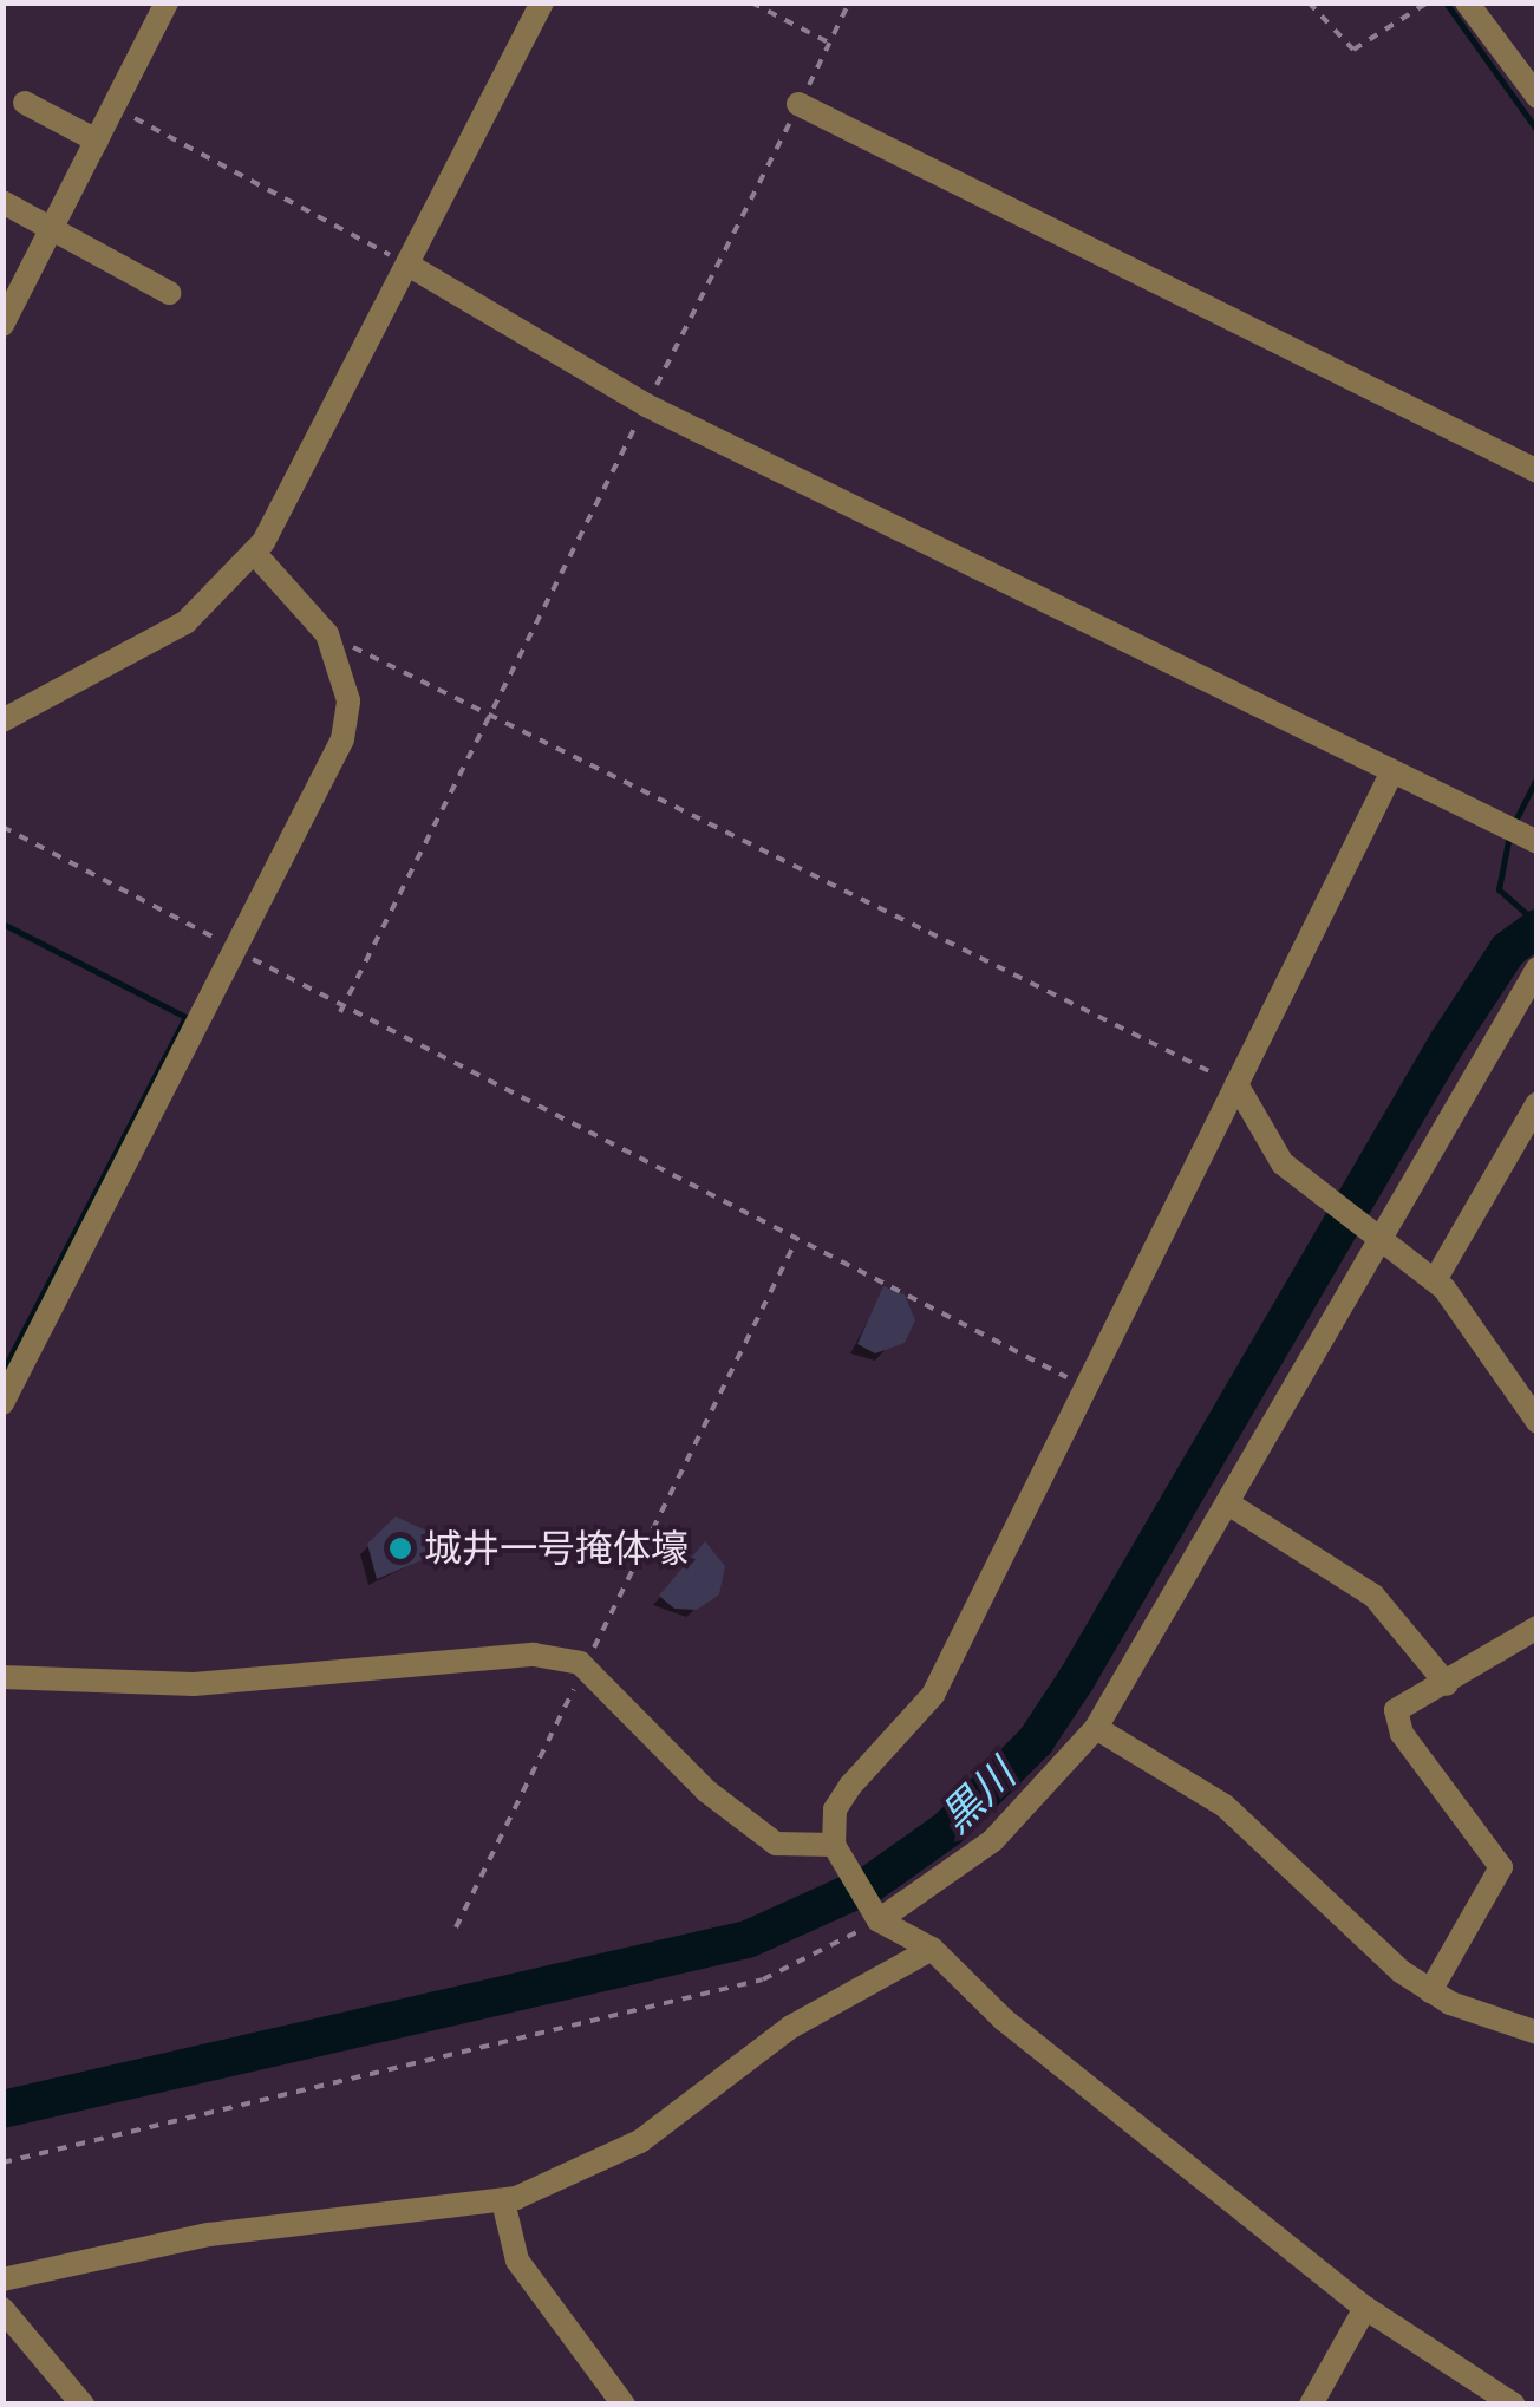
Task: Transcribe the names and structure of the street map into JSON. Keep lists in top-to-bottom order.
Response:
{
  "water": ["黒川"],
  "places": ["城井一号掩体壕"]
}
